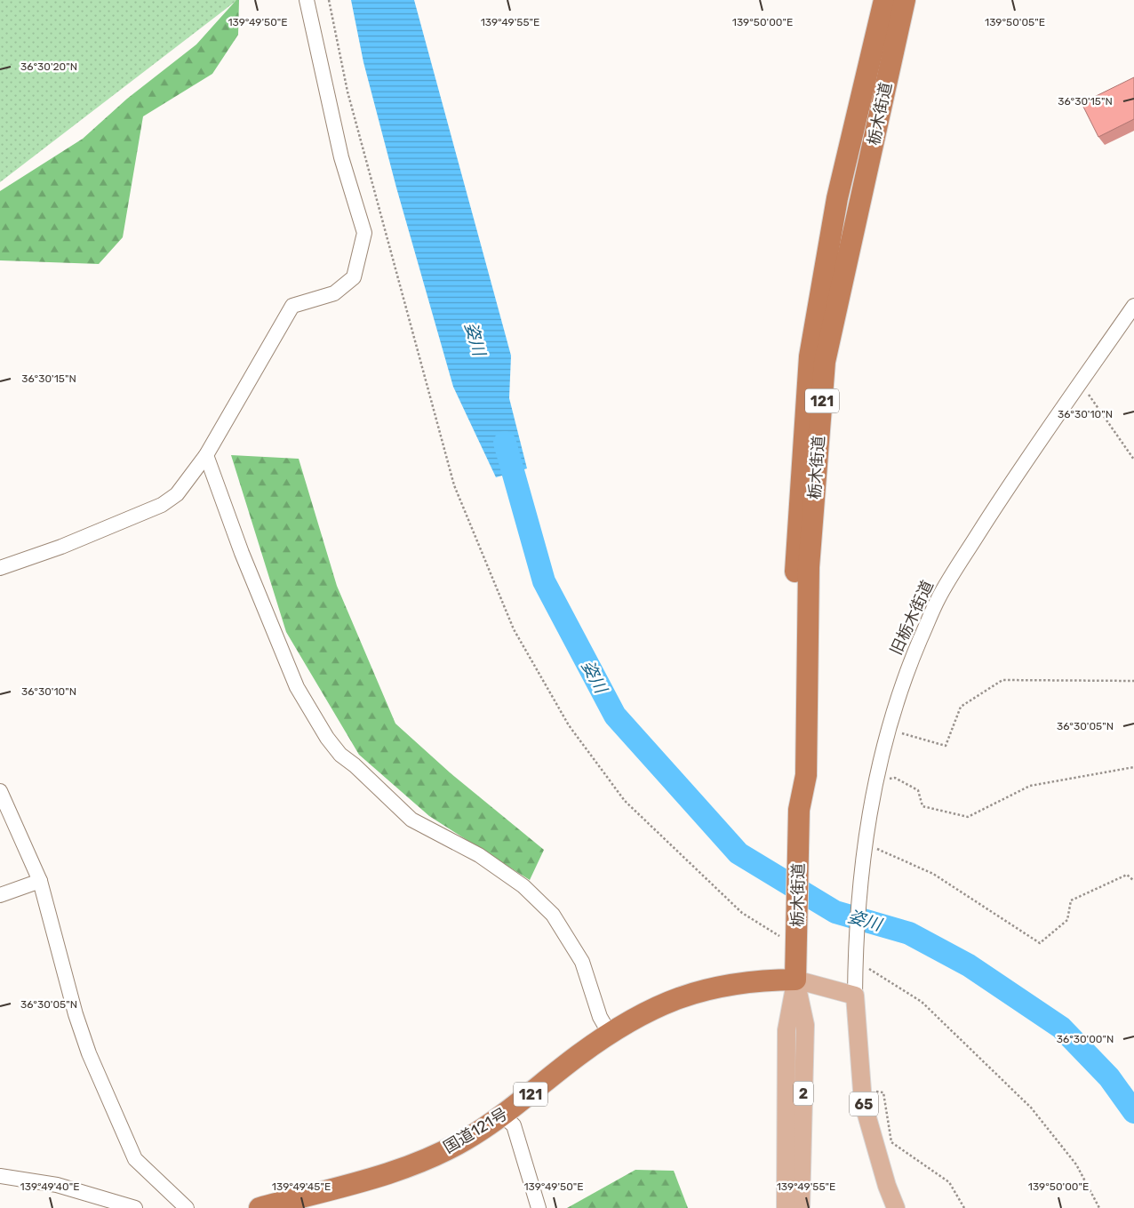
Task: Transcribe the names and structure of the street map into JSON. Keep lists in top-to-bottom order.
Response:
{
  "streets": {
    "highway": ["栃木街道", "121", "国道121号"],
    "main road": ["2", "65"],
    "street": ["旧栃木街道"]
  },
  "crossings": [
    ["栃木街道", "2"],
    ["栃木街道", "国道121号"],
    ["旧栃木街道", "65"],
    ["2", "国道121号"]
  ],
  "water": ["姿川"],
  "coordinates": [
    "139°50'05\"E",
    "139°49'50\"E",
    "139°49'55\"E",
    "139°50'00\"E",
    "36°30'20\"N",
    "36°30'15\"N",
    "36°30'10\"N",
    "36°30'05\"N",
    "36°30'00\"N",
    "139°49'40\"E",
    "139°49'45\"E"
  ]
}
